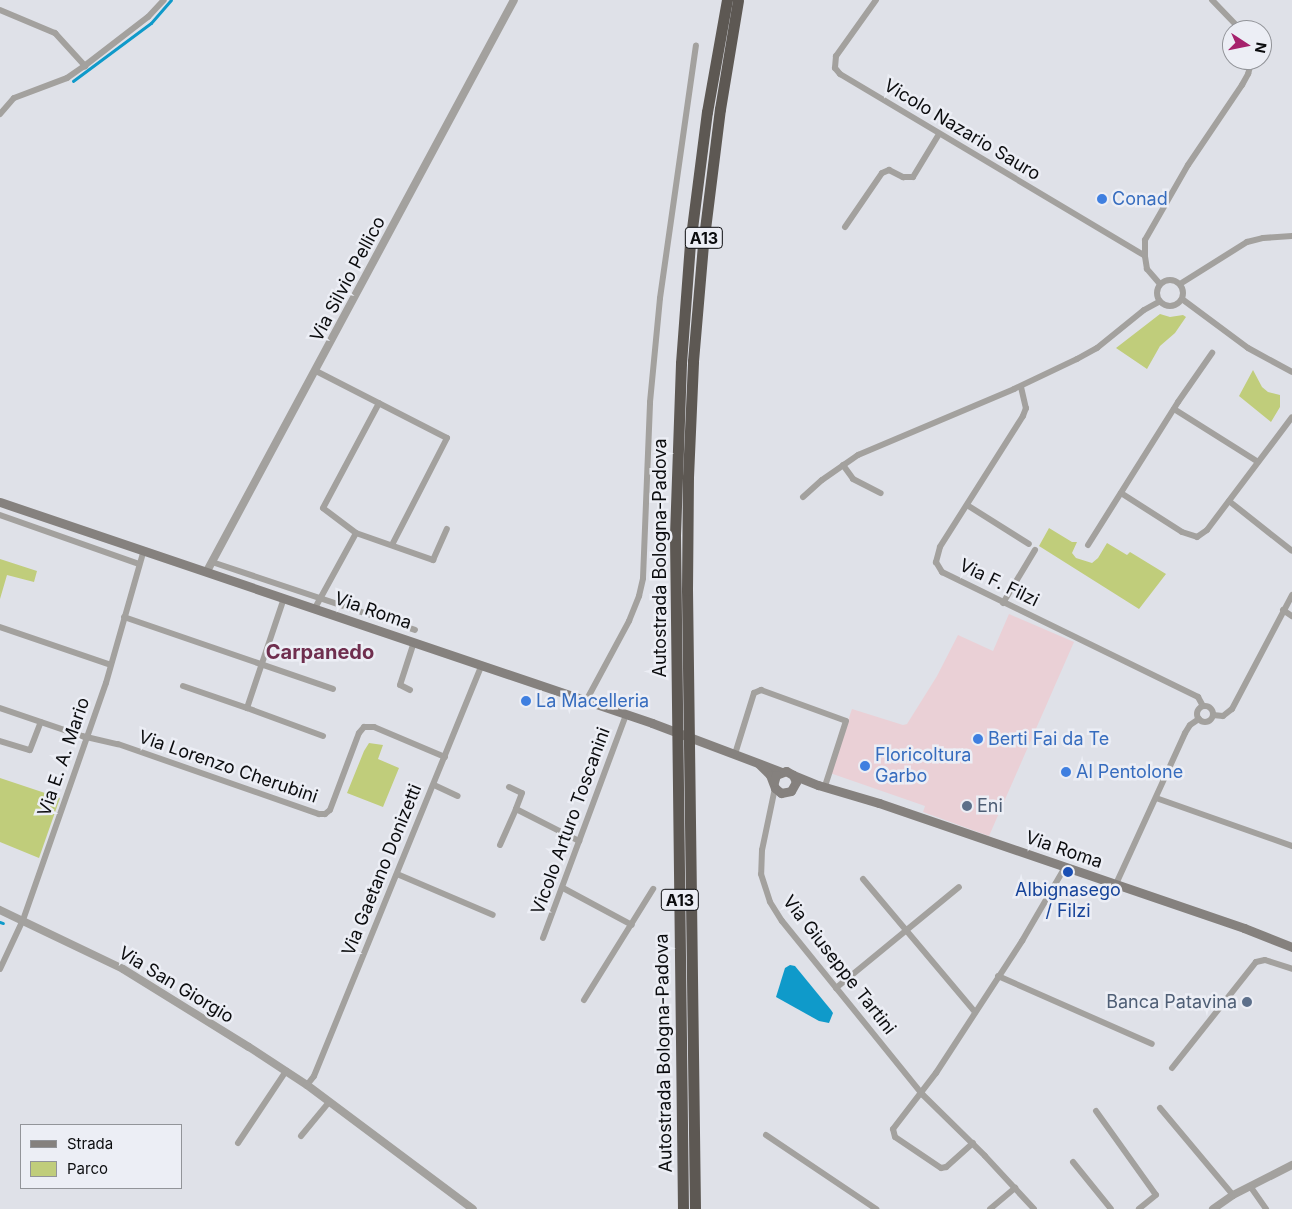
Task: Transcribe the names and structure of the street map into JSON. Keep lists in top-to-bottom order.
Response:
{
  "streets": {
    "highway": ["A13", "Autostrada Bologna-Padova"],
    "main road": ["Via Roma"],
    "street": [
      "Vicolo Nazario Sauro",
      "Via Silvio Pellico",
      "Via F. Filzi",
      "Via E. A. Mario",
      "Via Lorenzo Cherubini",
      "Vicolo Arturo Toscanini",
      "Via Gaetano Donizetti",
      "Via Giuseppe Tartini",
      "Via San Giorgio"
    ]
  },
  "crossings": [
    ["Via Silvio Pellico", "Via Roma"],
    ["Via Roma", "Via E. A. Mario"],
    ["Via Roma", "Vicolo Arturo Toscanini"],
    ["Via Roma", "Via Gaetano Donizetti"],
    ["Via Roma", "Via Giuseppe Tartini"],
    ["Via E. A. Mario", "Via Lorenzo Cherubini"],
    ["Via E. A. Mario", "Via San Giorgio"],
    ["Via Lorenzo Cherubini", "Via Gaetano Donizetti"],
    ["Via Gaetano Donizetti", "Via San Giorgio"]
  ],
  "districts": ["Carpanedo"],
  "places": [
    "Conad",
    "La Macelleria",
    "Berti Fai da Te",
    "Floricoltura Garbo",
    "Al Pentolone",
    "Eni",
    "Albignasego / Filzi",
    "Banca Patavina"
  ],
  "legend": ["Strada", "Parco"],
  "north": "right"
}
